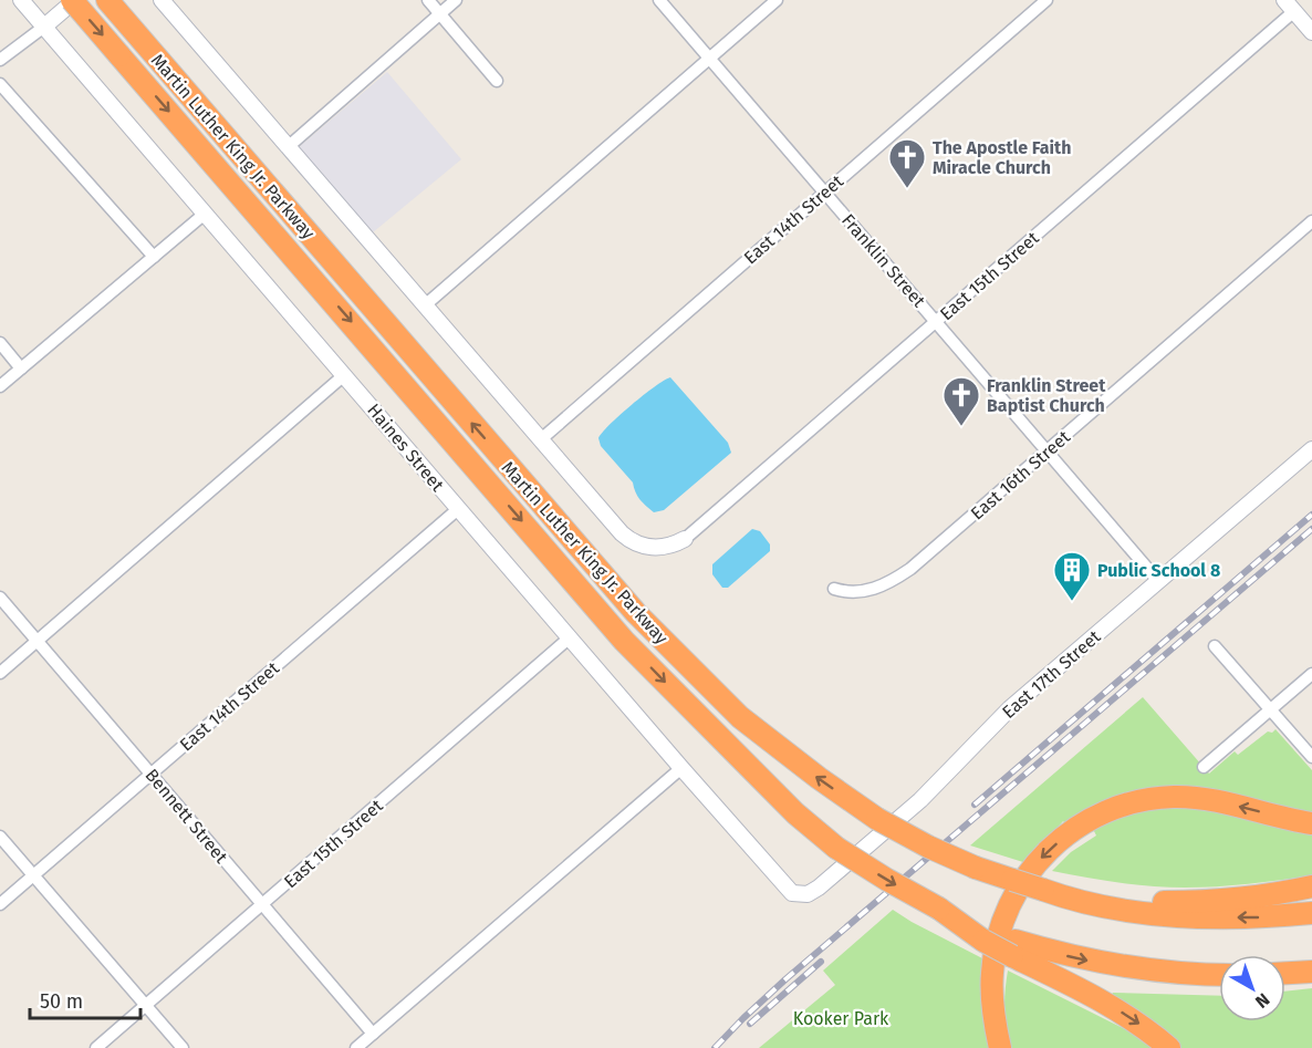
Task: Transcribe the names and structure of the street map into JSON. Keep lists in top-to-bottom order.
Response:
{
  "streets": {
    "highway": ["Martin Luther King Jr. Parkway"],
    "street": [
      "East 14th Street",
      "Franklin Street",
      "East 15th Street",
      "Haines Street",
      "East 16th Street",
      "East 17th Street",
      "Bennett Street"
    ]
  },
  "crossings": [
    ["East 14th Street", "Franklin Street"],
    ["East 14th Street", "Haines Street"],
    ["East 14th Street", "Bennett Street"],
    ["Franklin Street", "East 15th Street"],
    ["Franklin Street", "East 16th Street"],
    ["Franklin Street", "East 17th Street"],
    ["East 15th Street", "Haines Street"],
    ["East 15th Street", "Bennett Street"],
    ["Haines Street", "East 17th Street"]
  ],
  "parks": ["Kooker Park"],
  "places": {
    "church": ["The Apostle Faith Miracle Church", "Franklin Street Baptist Church"],
    "building": ["Public School 8"]
  },
  "scale_bar": "50 m",
  "north": "bottom right"
}
